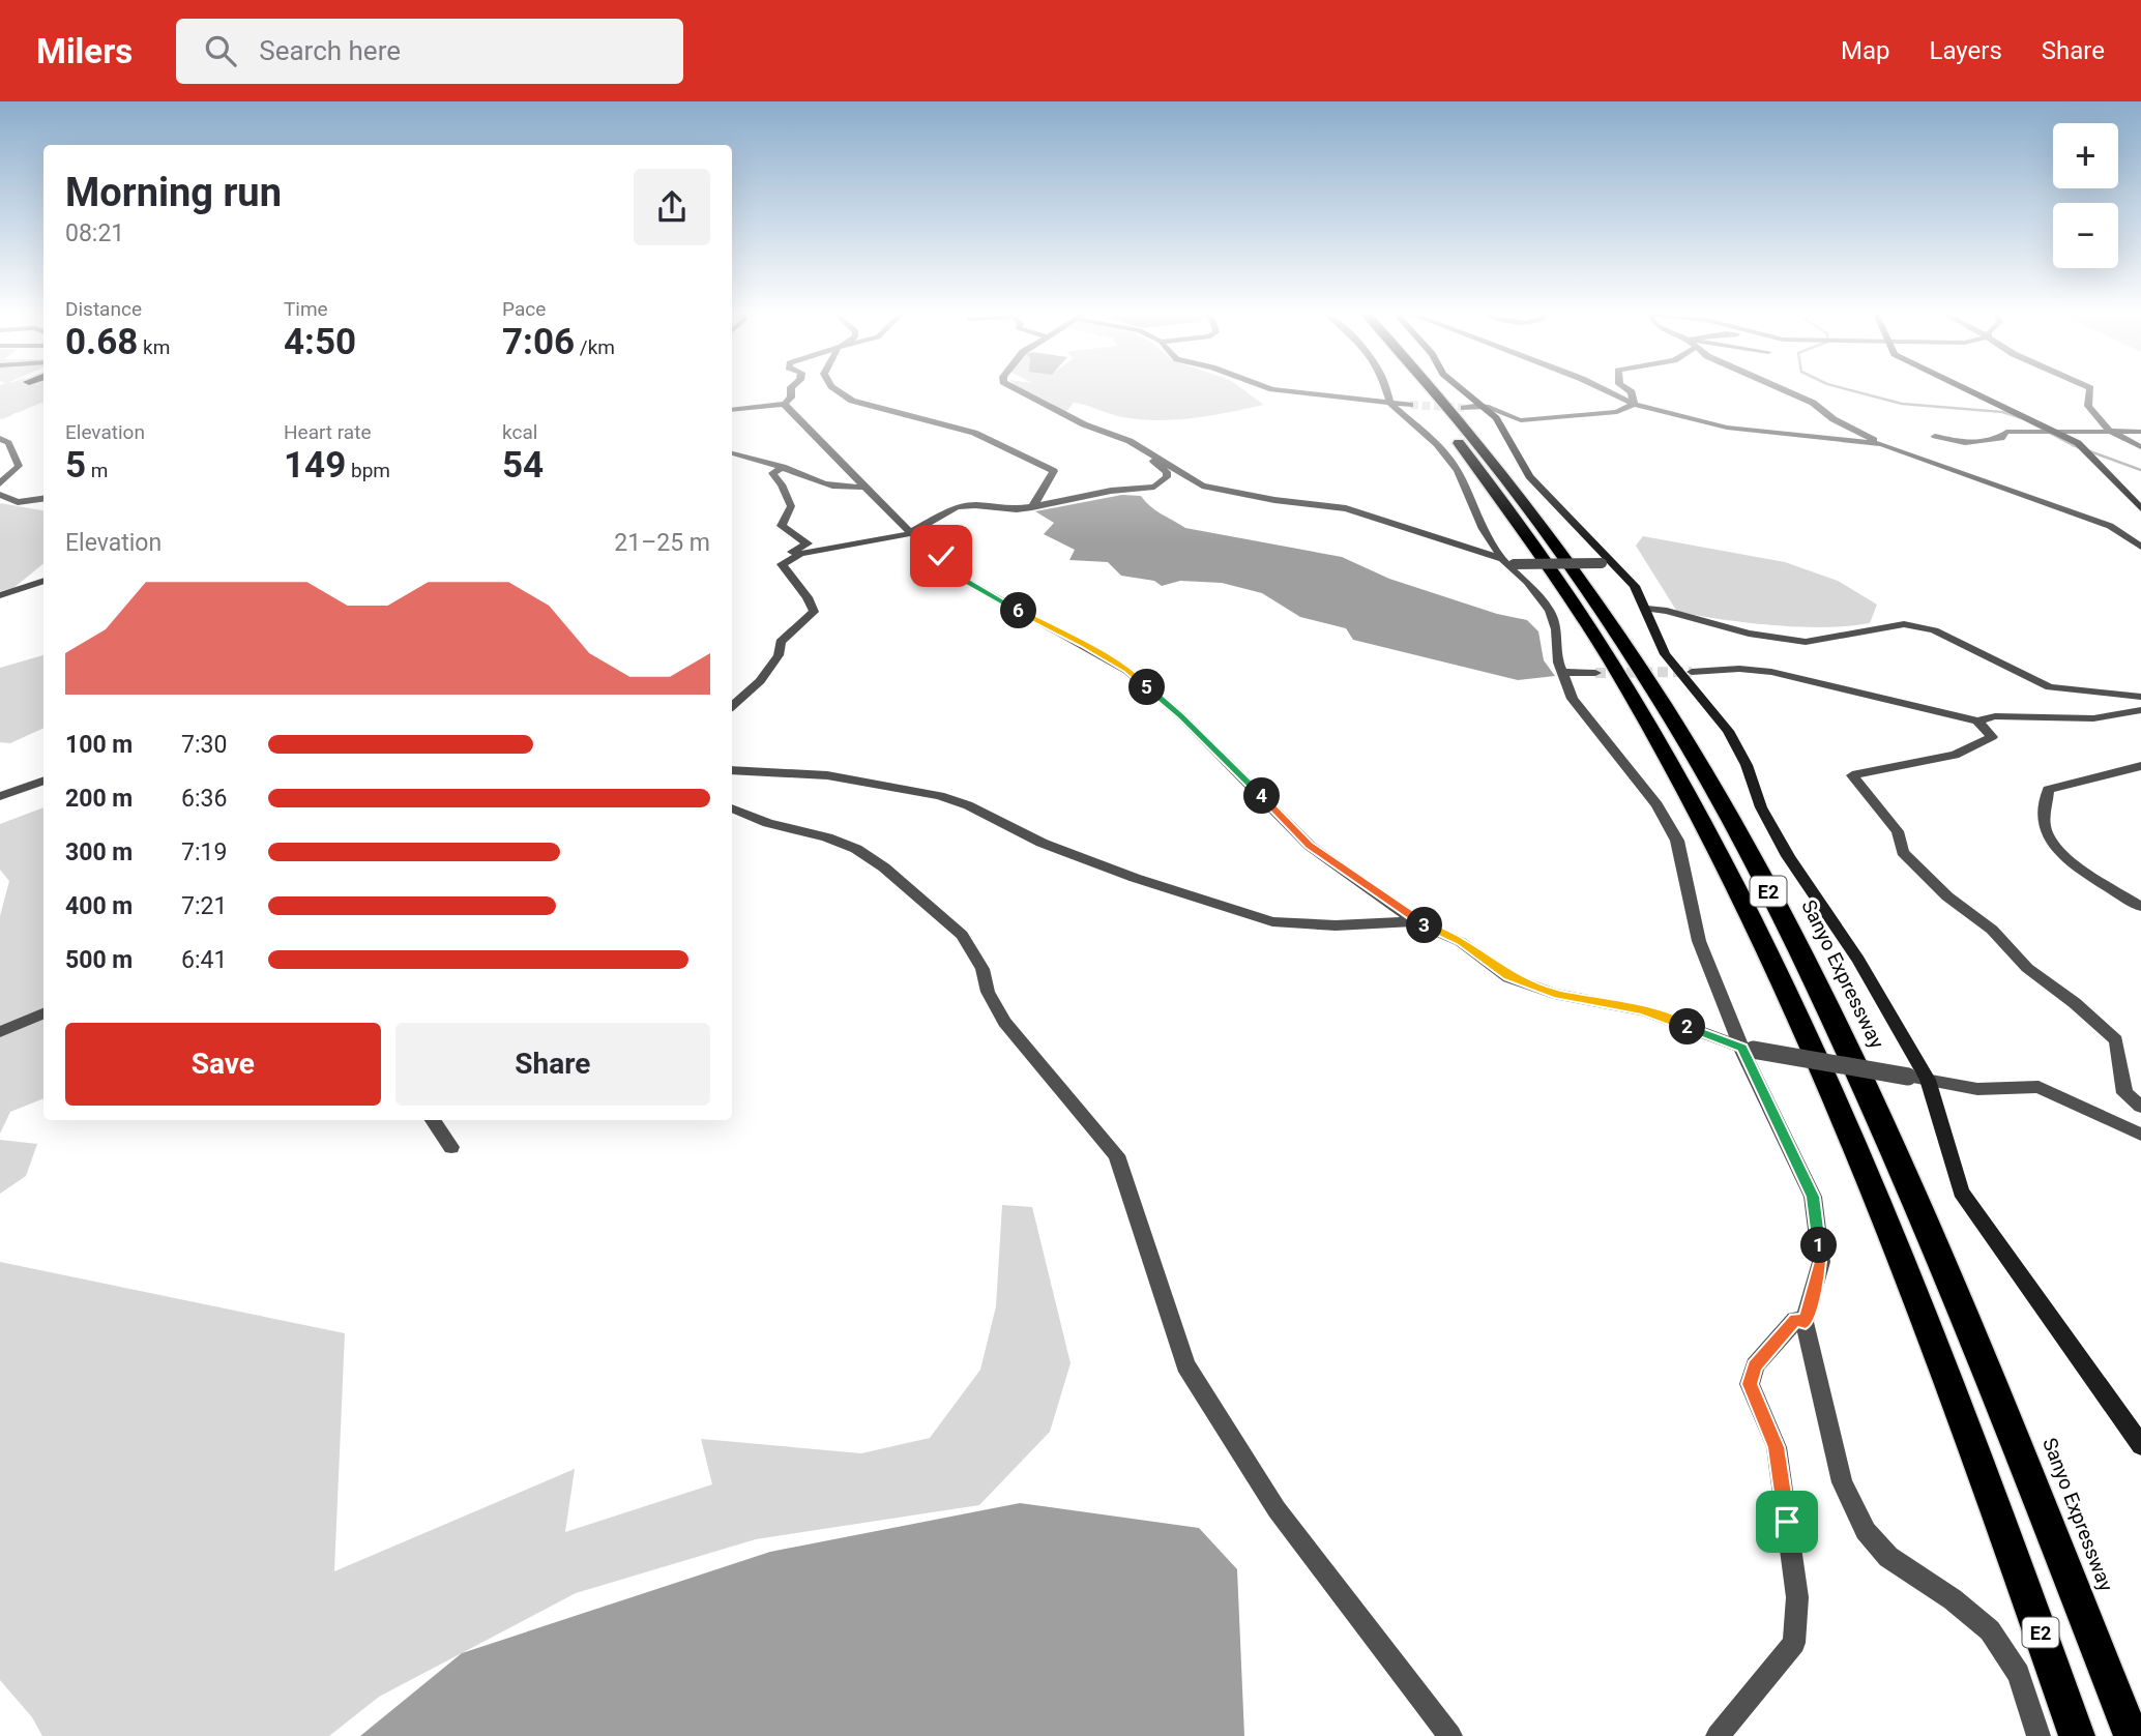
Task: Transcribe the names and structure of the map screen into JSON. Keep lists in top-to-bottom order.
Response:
{
  "streets": {
    "highway": ["E2", "Sanyo Expressway"]
  },
  "page": {
    "header": "Milers",
    "search": "Search here",
    "nav": ["Map", "Layers", "Share"],
    "map_buttons": ["+", "−"],
    "heading": ["Morning run", "08:21"],
    "stats": [
      ["Distance", "0.68 km"],
      ["Time", "4:50"],
      ["Pace", "7:06 /km"],
      ["Elevation", "5 m"],
      ["Heart rate", "149 bpm"],
      ["kcal", "54"]
    ],
    "chart": ["Elevation", "21–25 m"],
    "pins": [
      "6",
      "5",
      "4",
      "3",
      "2",
      "1"
    ],
    "list": [
      {
        "name": "100 m",
        "note": "7:30"
      },
      {
        "name": "200 m",
        "note": "6:36"
      },
      {
        "name": "300 m",
        "note": "7:19"
      },
      {
        "name": "400 m",
        "note": "7:21"
      },
      {
        "name": "500 m",
        "note": "6:41"
      }
    ],
    "buttons": ["Save", "Share"]
  }
}
